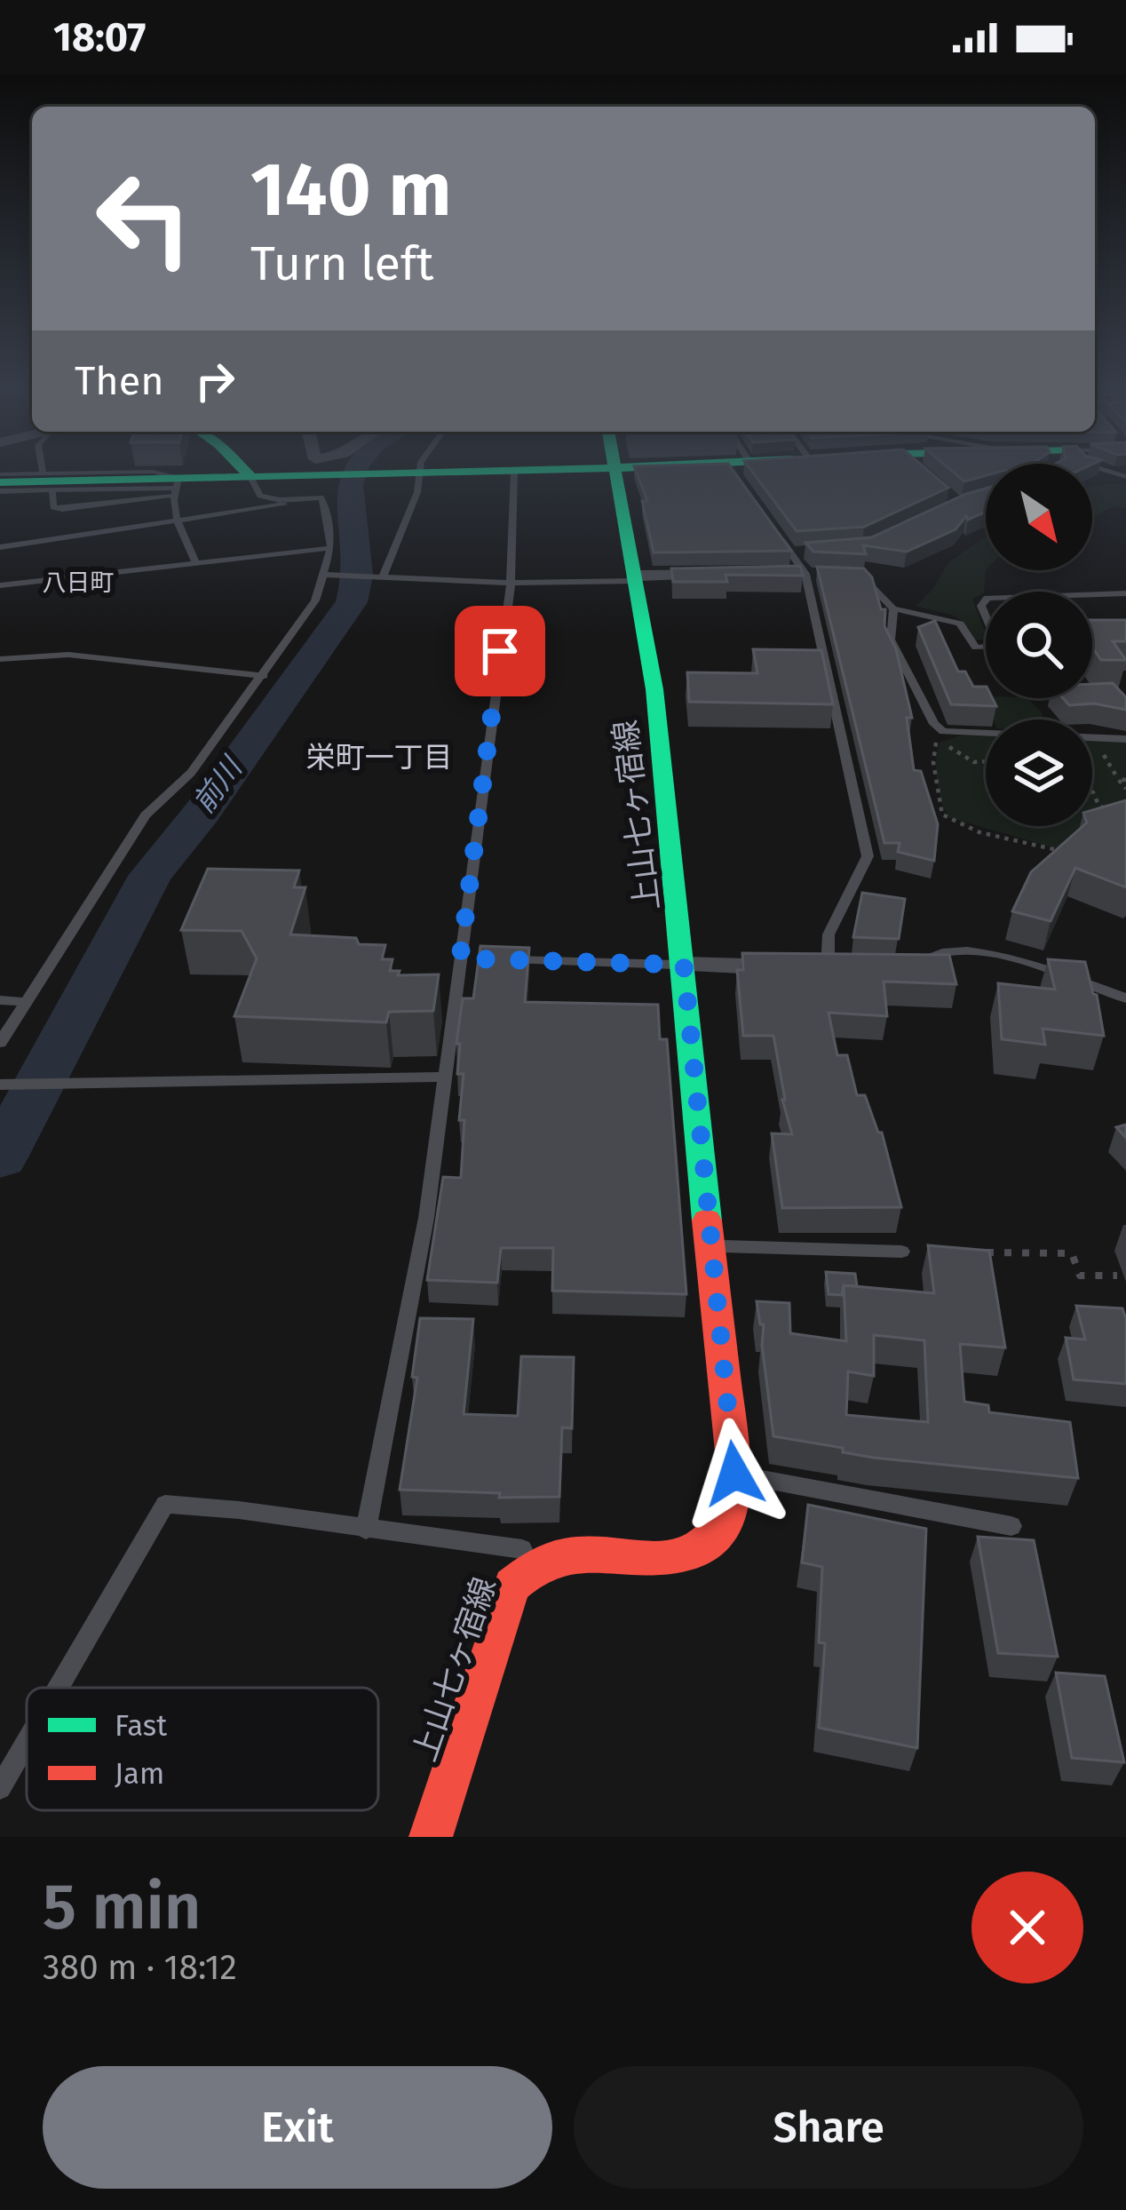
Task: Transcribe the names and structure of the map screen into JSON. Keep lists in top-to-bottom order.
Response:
{
  "streets": {
    "main road": ["上山七ヶ宿線"]
  },
  "districts": ["八日町", "栄町一丁目"],
  "water": ["前川"],
  "legend": ["Fast", "Jam"],
  "north": "bottom right",
  "page": {
    "status": "18:07",
    "turn": ["140 m", "Turn left"],
    "then": "Then",
    "heading": ["5 min", "380 m · 18:12"],
    "buttons": ["Exit", "Share"]
  }
}
